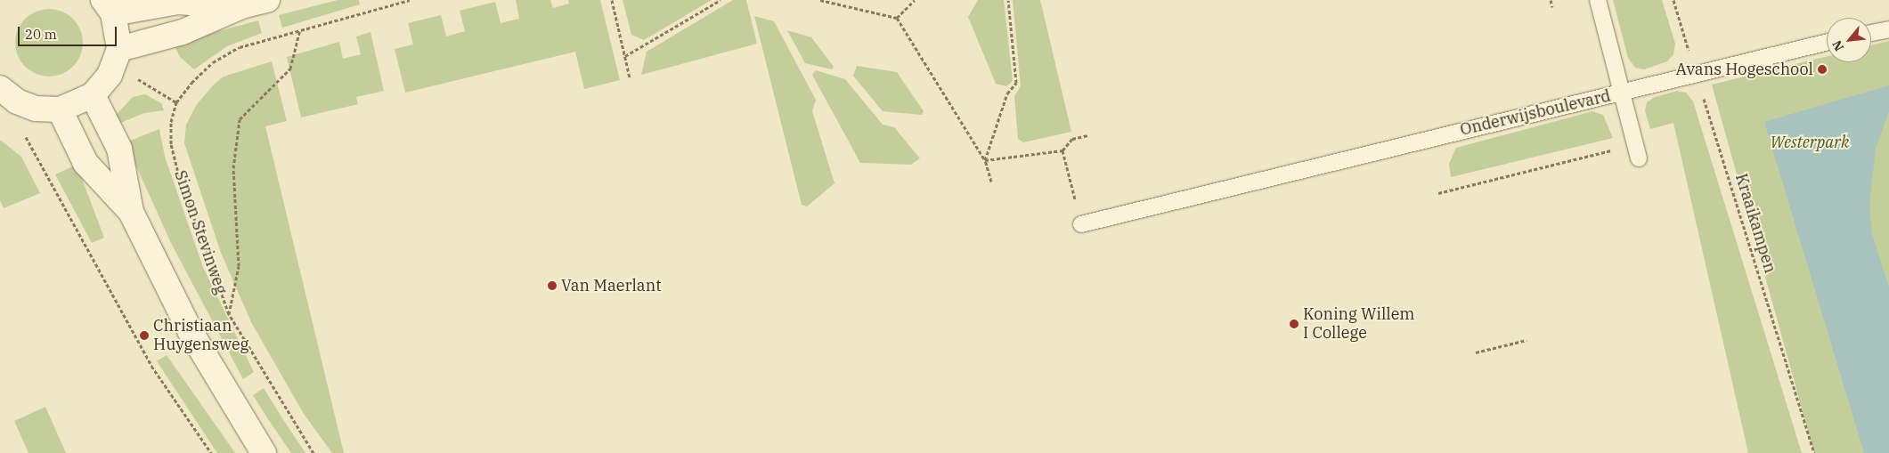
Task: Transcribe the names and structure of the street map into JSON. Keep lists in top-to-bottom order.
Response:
{
  "streets": {
    "lane": ["Onderwijsboulevard"],
    "path": ["Kraaikampen", "Simon Stevinweg"]
  },
  "crossings": [
    ["Onderwijsboulevard", "Kraaikampen"]
  ],
  "parks": ["Westerpark"],
  "places": [
    "Avans Hogeschool",
    "Van Maerlant",
    "Koning Willem I College",
    "Christiaan Huygensweg"
  ],
  "scale_bar": "20 m",
  "north": "bottom left"
}
